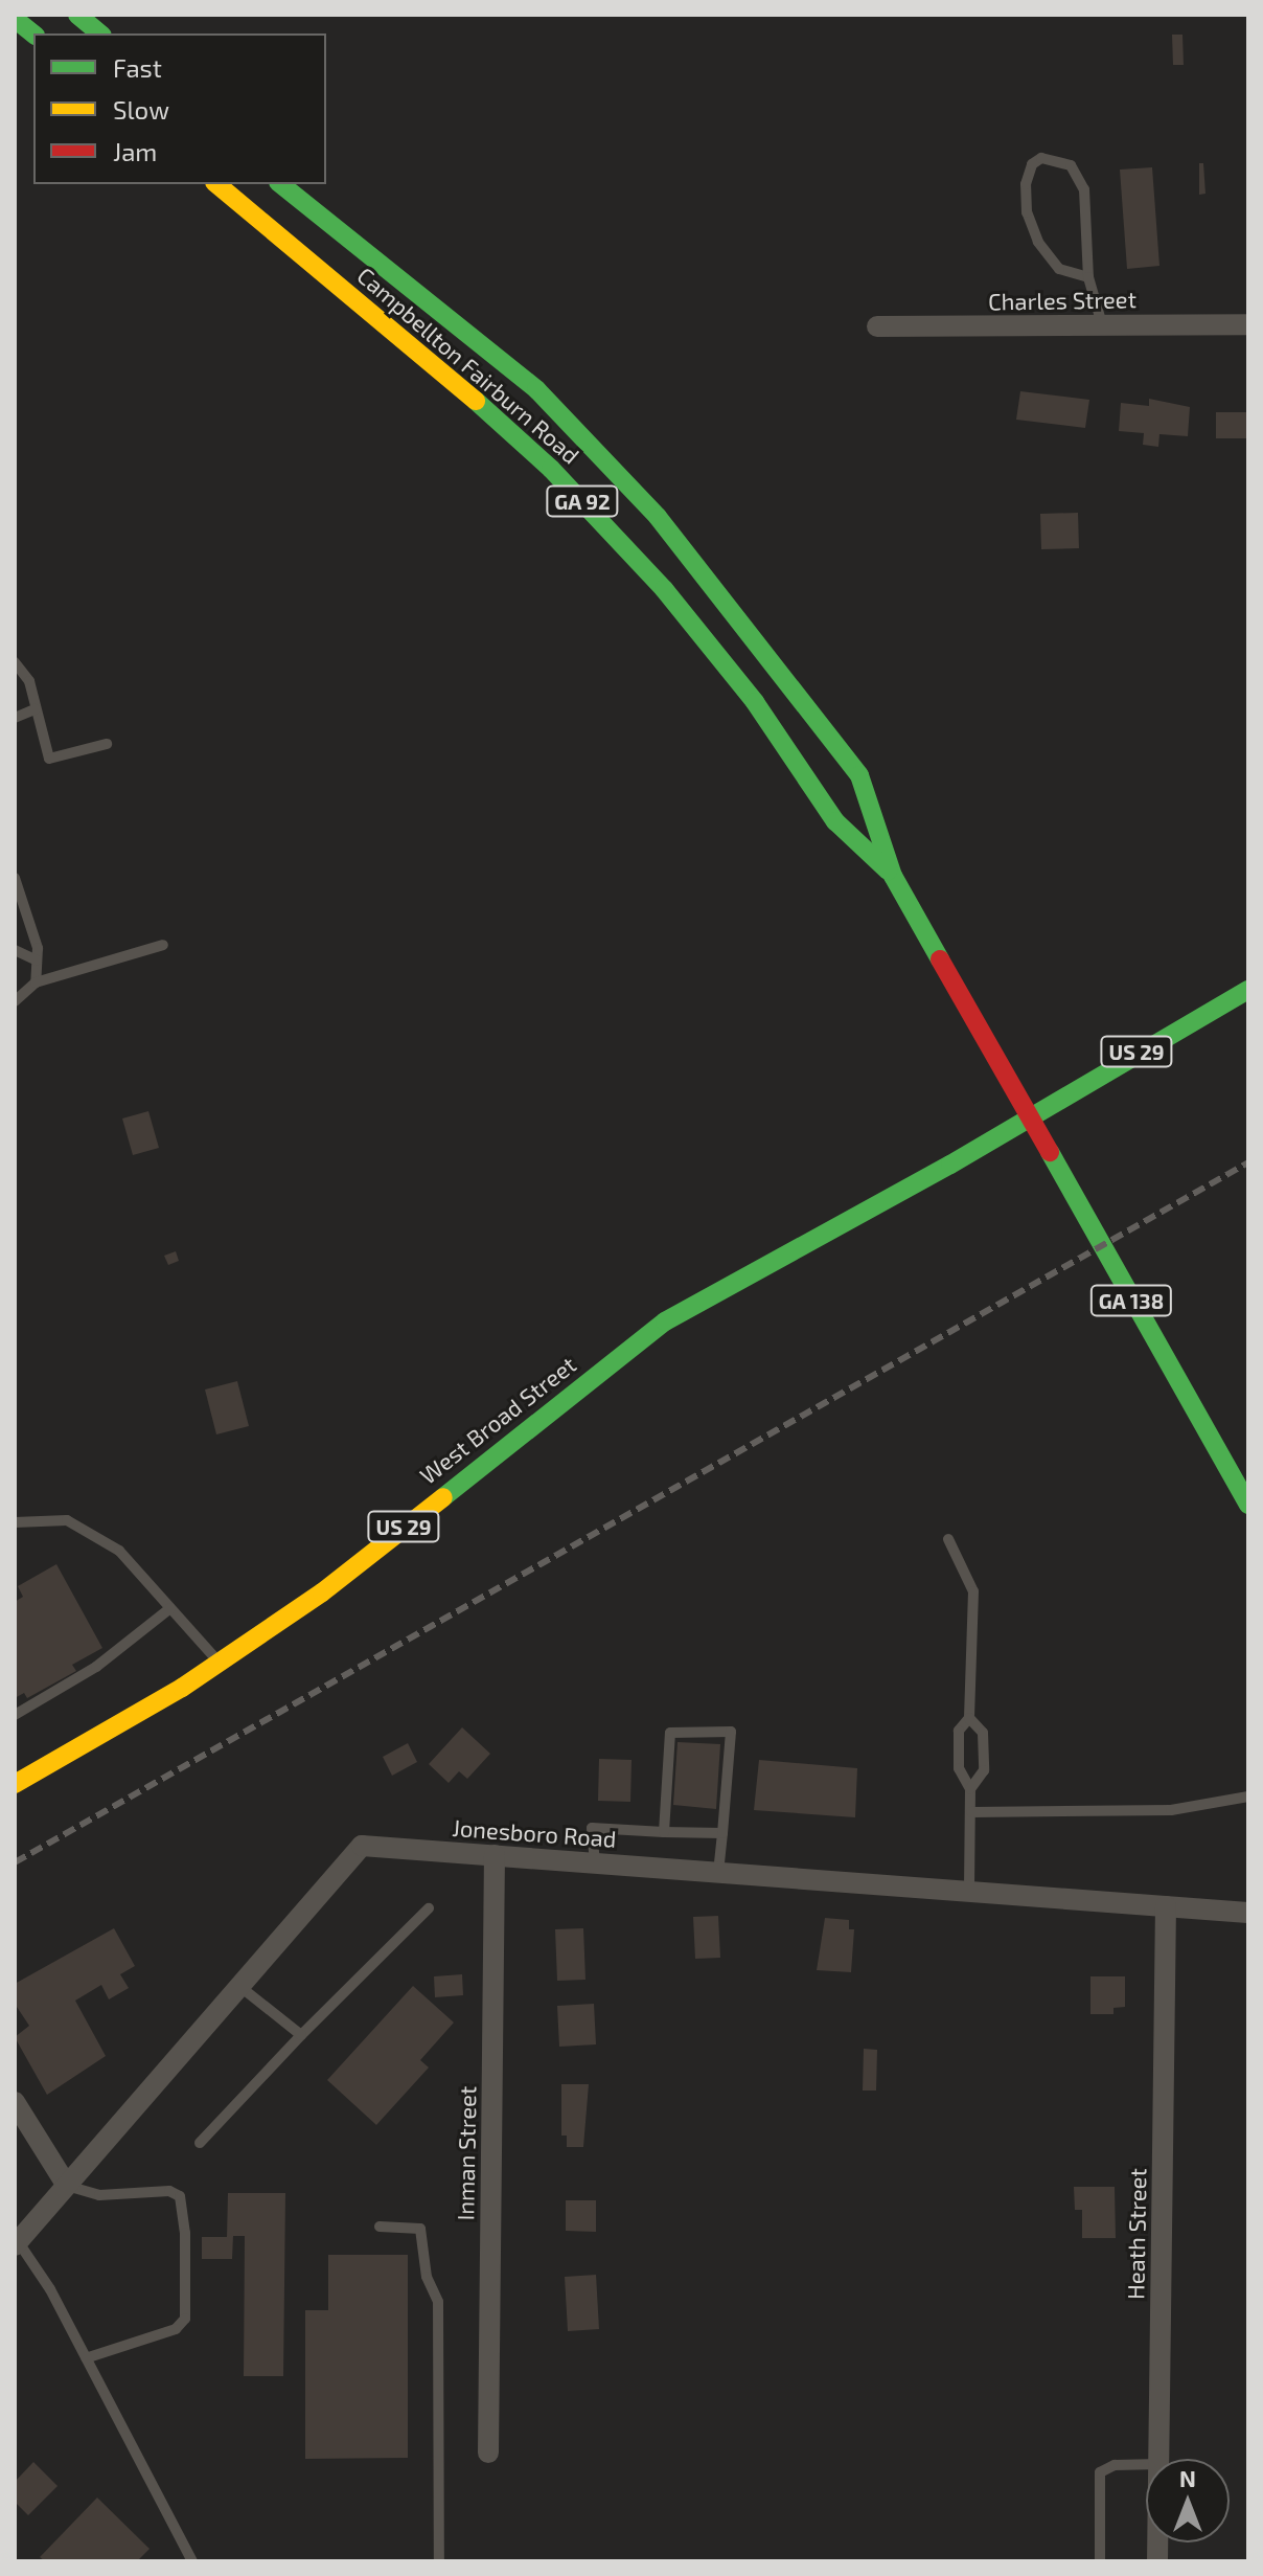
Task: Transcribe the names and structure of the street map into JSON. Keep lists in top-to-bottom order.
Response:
{
  "streets": {
    "main road": [
      "Campbellton Fairburn Road",
      "GA 92",
      "US 29",
      "GA 138",
      "West Broad Street"
    ],
    "street": [
      "Charles Street",
      "Jonesboro Road",
      "Inman Street",
      "Heath Street"
    ]
  },
  "crossings": [
    ["Campbellton Fairburn Road", "US 29"],
    ["Campbellton Fairburn Road", "GA 138"],
    ["Campbellton Fairburn Road", "West Broad Street"],
    ["US 29", "GA 138"],
    ["US 29", "West Broad Street"],
    ["GA 138", "West Broad Street"],
    ["Jonesboro Road", "Inman Street"],
    ["Jonesboro Road", "Heath Street"]
  ],
  "legend": ["Fast", "Slow", "Jam"],
  "north": "top"
}
